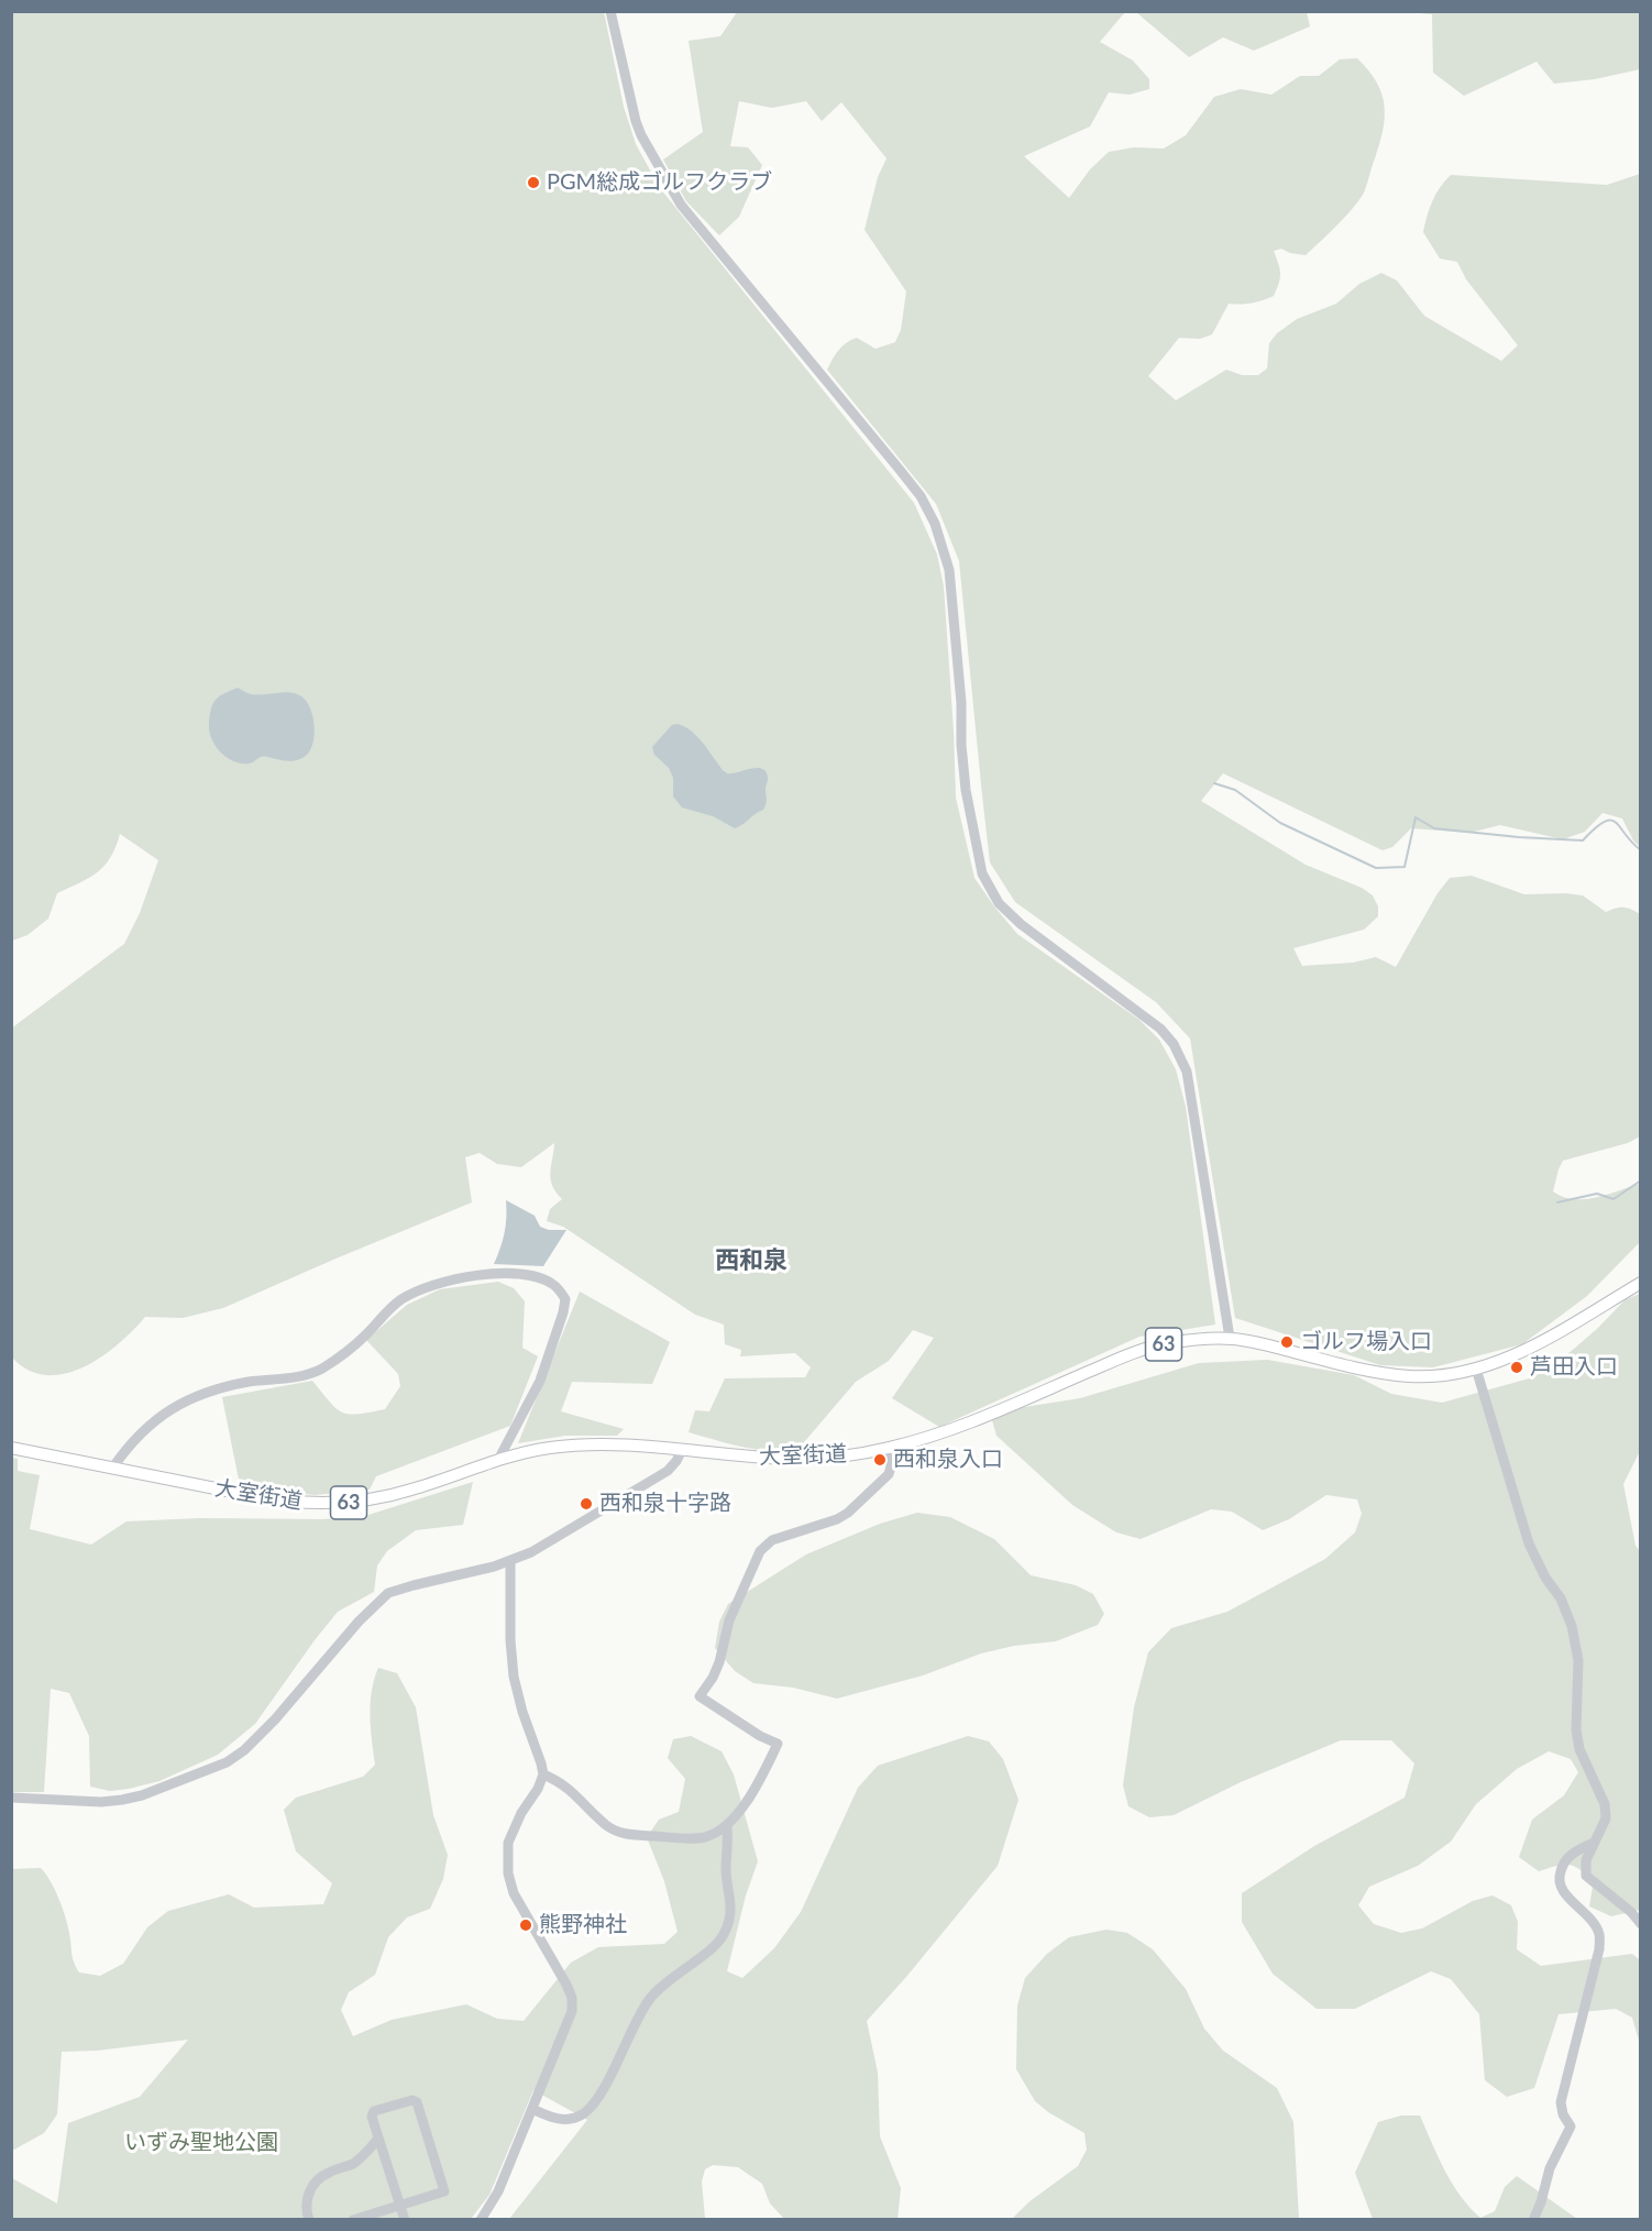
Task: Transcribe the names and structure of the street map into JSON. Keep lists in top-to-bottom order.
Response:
{
  "streets": {
    "main road": ["63", "大室街道"]
  },
  "districts": ["西和泉"],
  "parks": ["いずみ聖地公園"],
  "places": [
    "PGM総成ゴルフクラブ",
    "ゴルフ場入口",
    "芦田入口",
    "西和泉入口",
    "西和泉十字路",
    "熊野神社"
  ]
}
